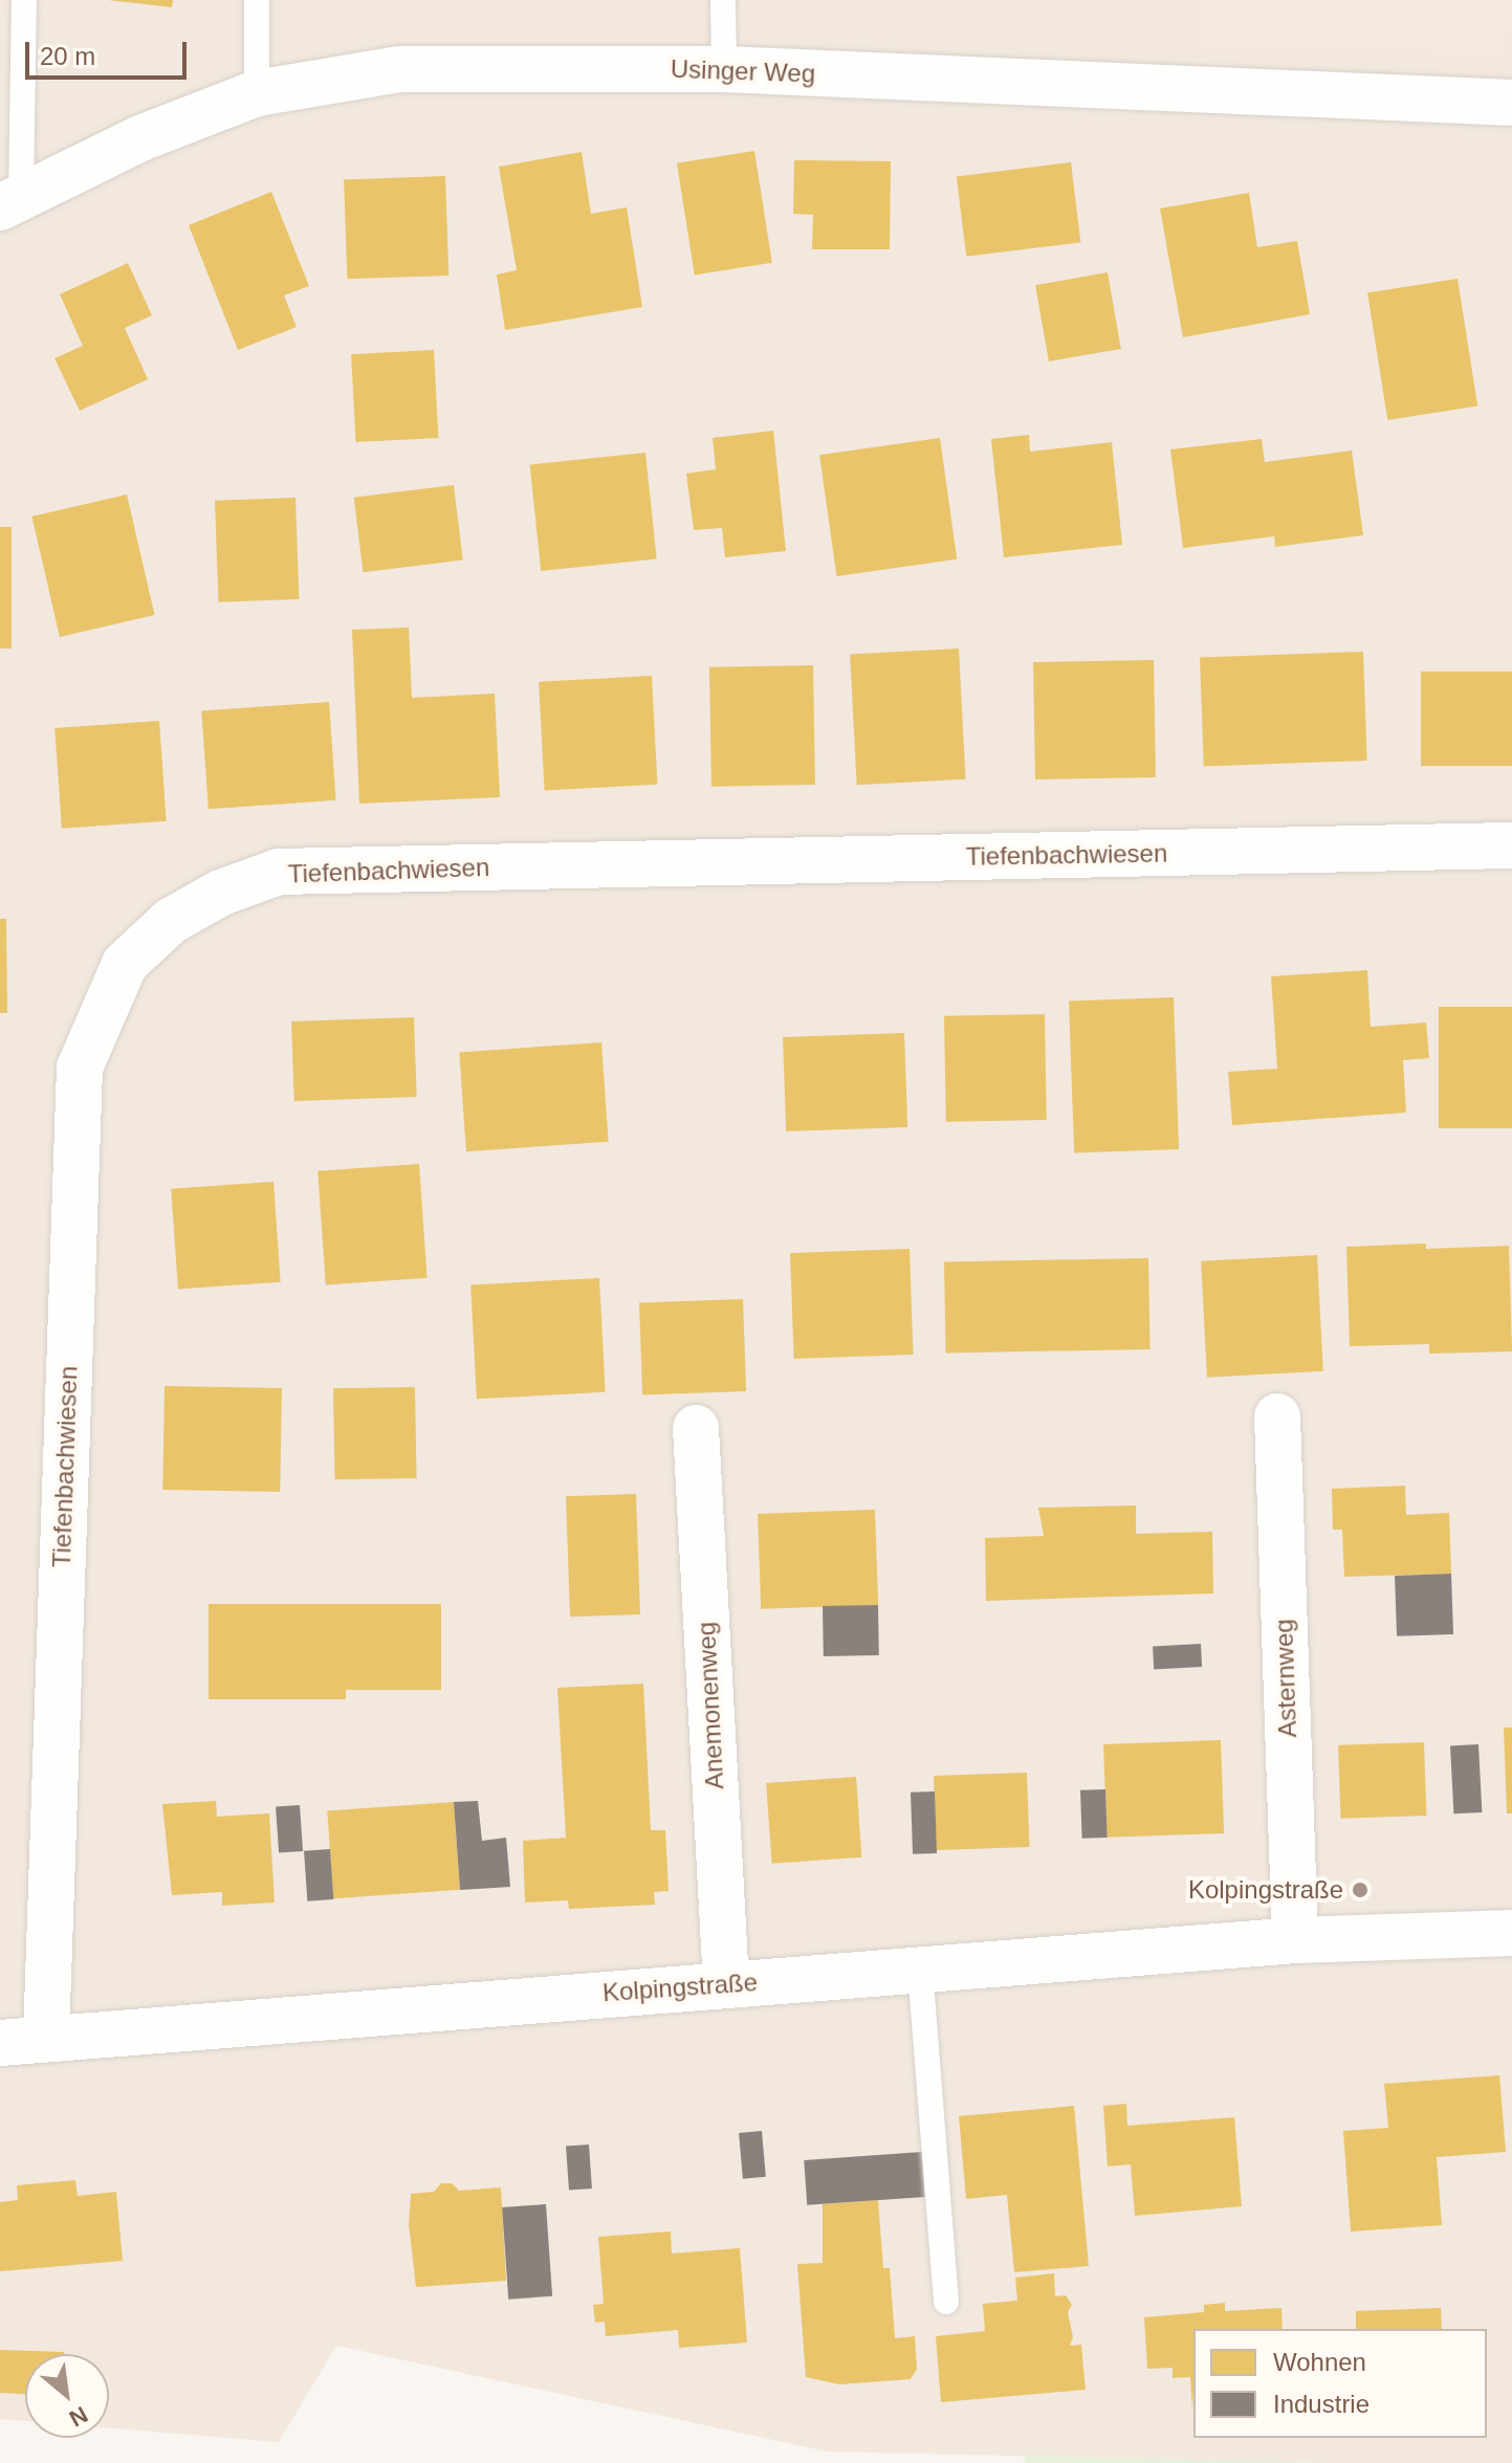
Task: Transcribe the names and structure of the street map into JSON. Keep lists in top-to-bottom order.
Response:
{
  "streets": {
    "street": [
      "Usinger Weg",
      "Tiefenbachwiesen",
      "Asternweg",
      "Anemonenweg",
      "Kolpingstraße"
    ]
  },
  "crossings": [
    ["Tiefenbachwiesen", "Kolpingstraße"],
    ["Asternweg", "Kolpingstraße"],
    ["Anemonenweg", "Kolpingstraße"]
  ],
  "places": ["Kolpingstraße"],
  "legend": ["Wohnen", "Industrie"],
  "scale_bar": "20 m",
  "north": "bottom right"
}
